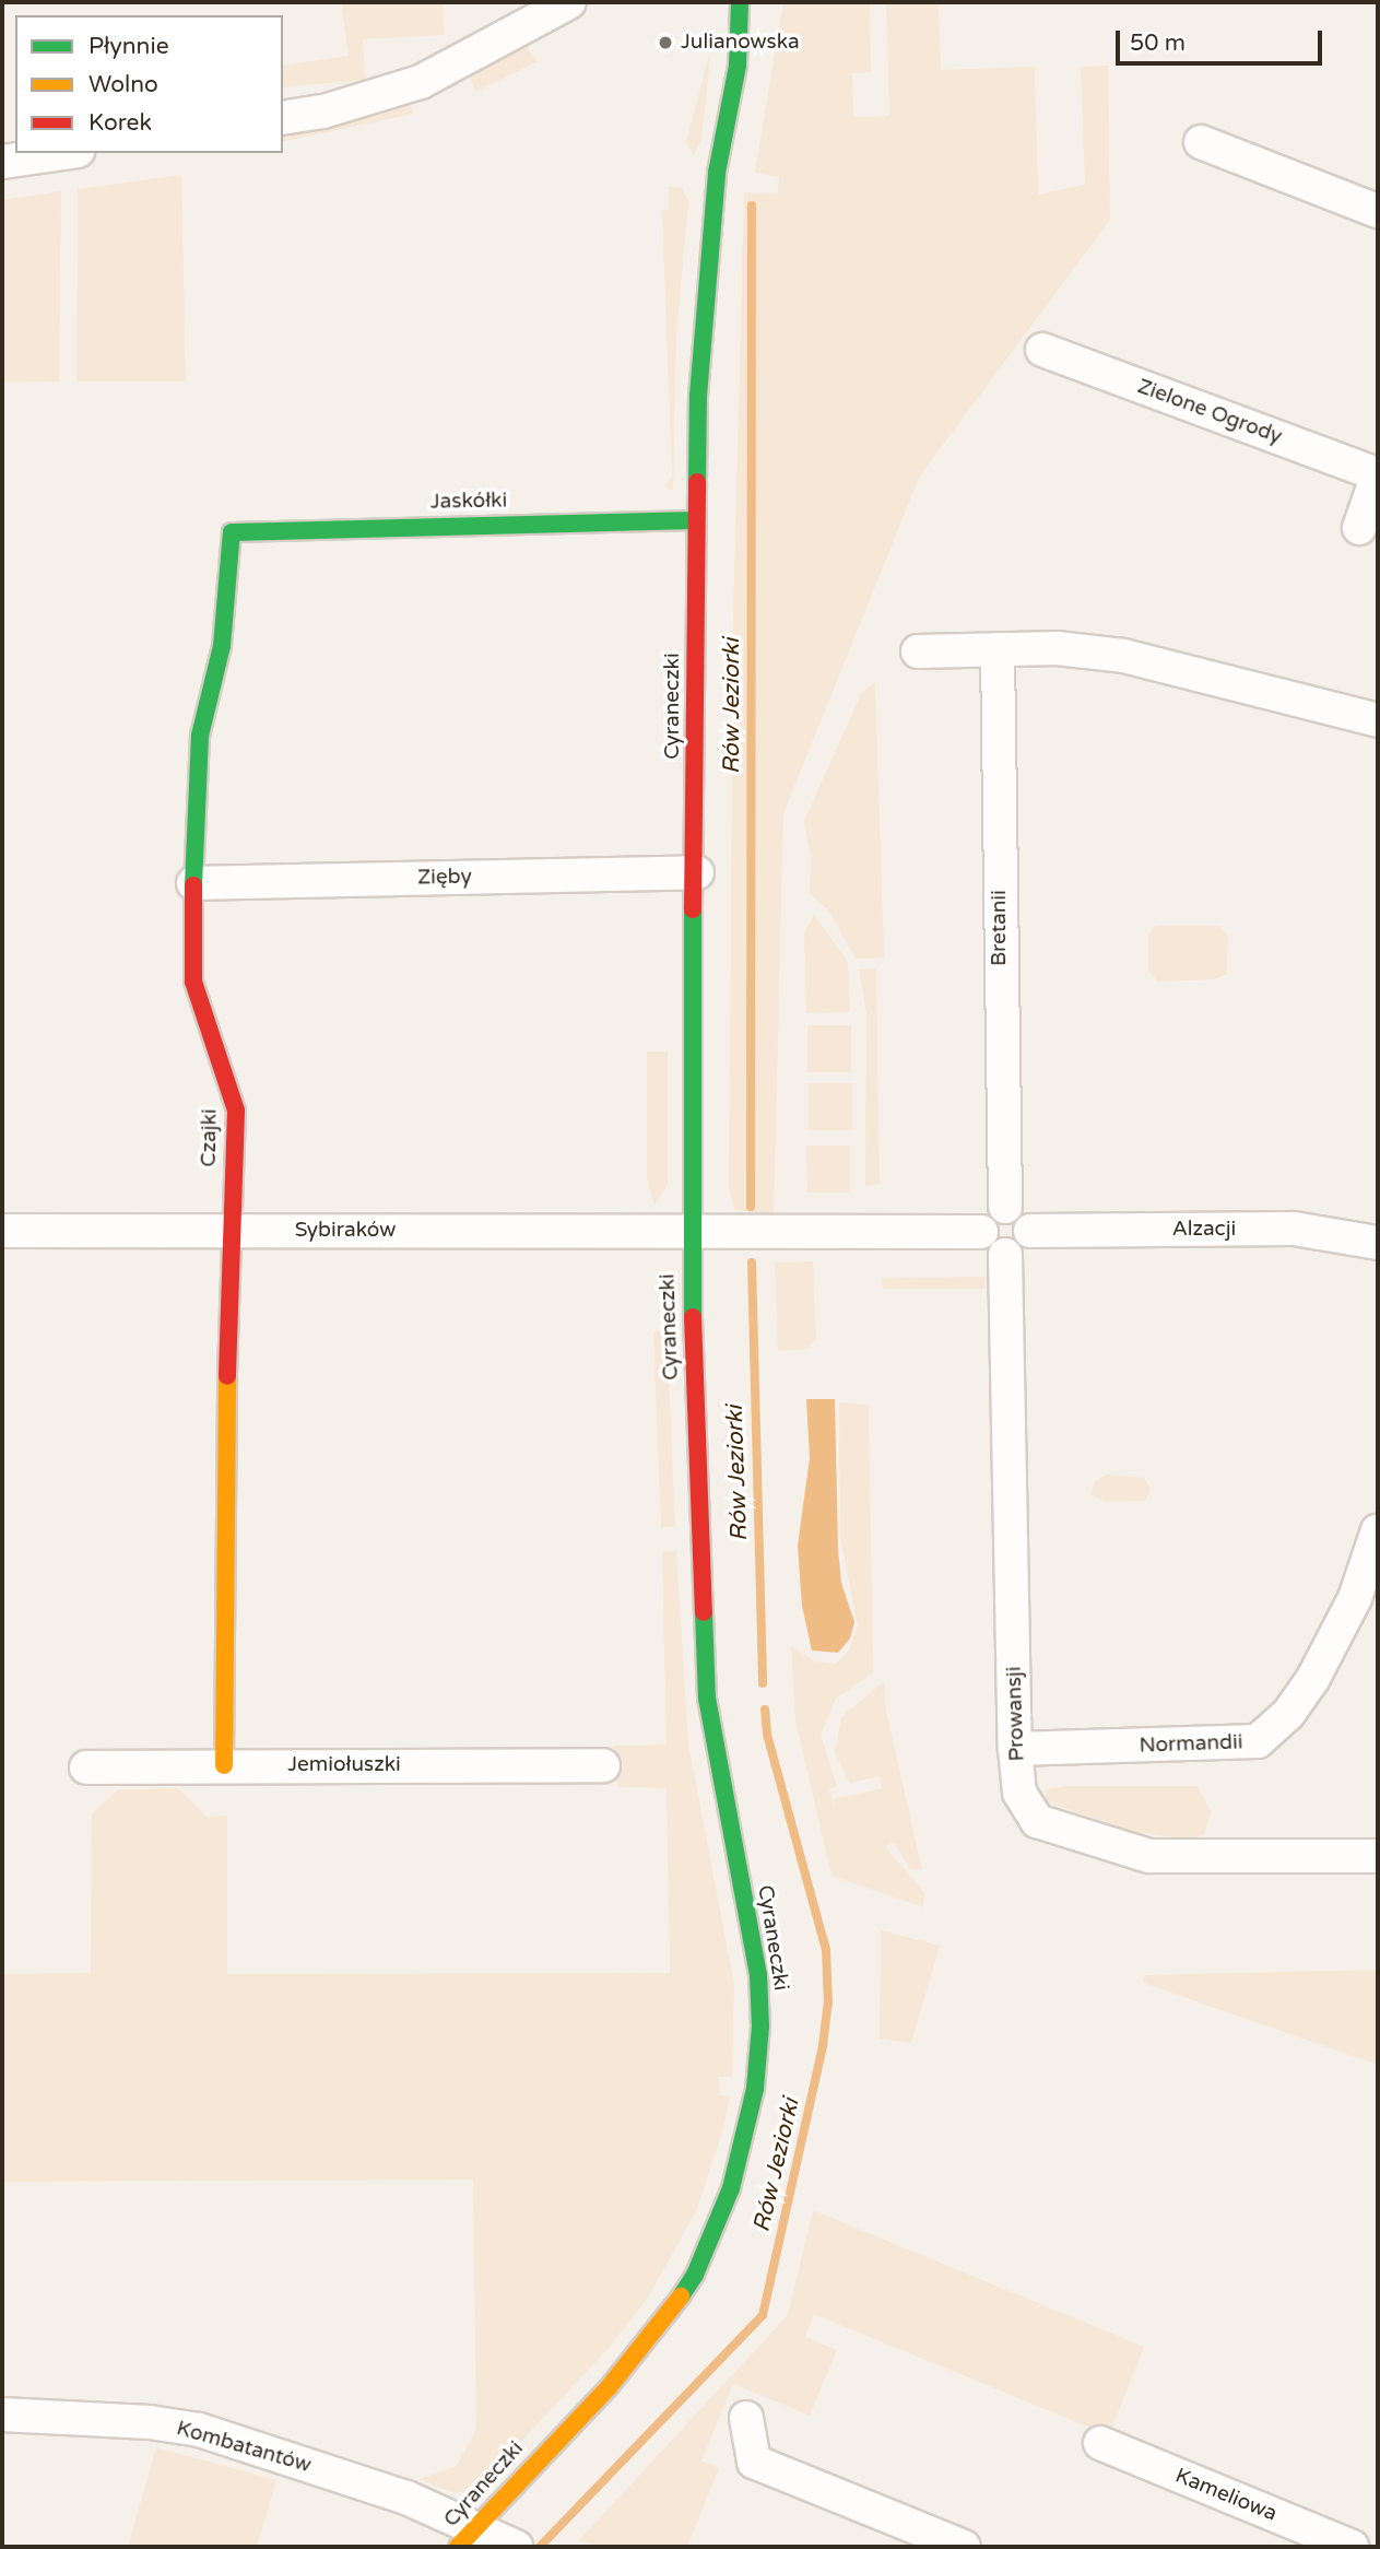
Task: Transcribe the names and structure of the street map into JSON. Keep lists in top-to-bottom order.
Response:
{
  "streets": {
    "street": [
      "Zielone Ogrody",
      "Jaskółki",
      "Cyraneczki",
      "Zięby",
      "Bretanii",
      "Czajki",
      "Alzacji",
      "Sybiraków",
      "Prowansji",
      "Normandii",
      "Jemiołuszki",
      "Kombatantów",
      "Kameliowa"
    ]
  },
  "crossings": [
    ["Jaskółki", "Cyraneczki"],
    ["Jaskółki", "Czajki"],
    ["Cyraneczki", "Zięby"],
    ["Cyraneczki", "Sybiraków"],
    ["Cyraneczki", "Kombatantów"],
    ["Zięby", "Czajki"],
    ["Bretanii", "Alzacji"],
    ["Bretanii", "Prowansji"],
    ["Czajki", "Sybiraków"],
    ["Czajki", "Jemiołuszki"],
    ["Alzacji", "Prowansji"],
    ["Prowansji", "Normandii"]
  ],
  "water": ["Rów Jeziorki"],
  "places": ["Julianowska"],
  "legend": ["Płynnie", "Wolno", "Korek"],
  "scale_bar": "50 m"
}
